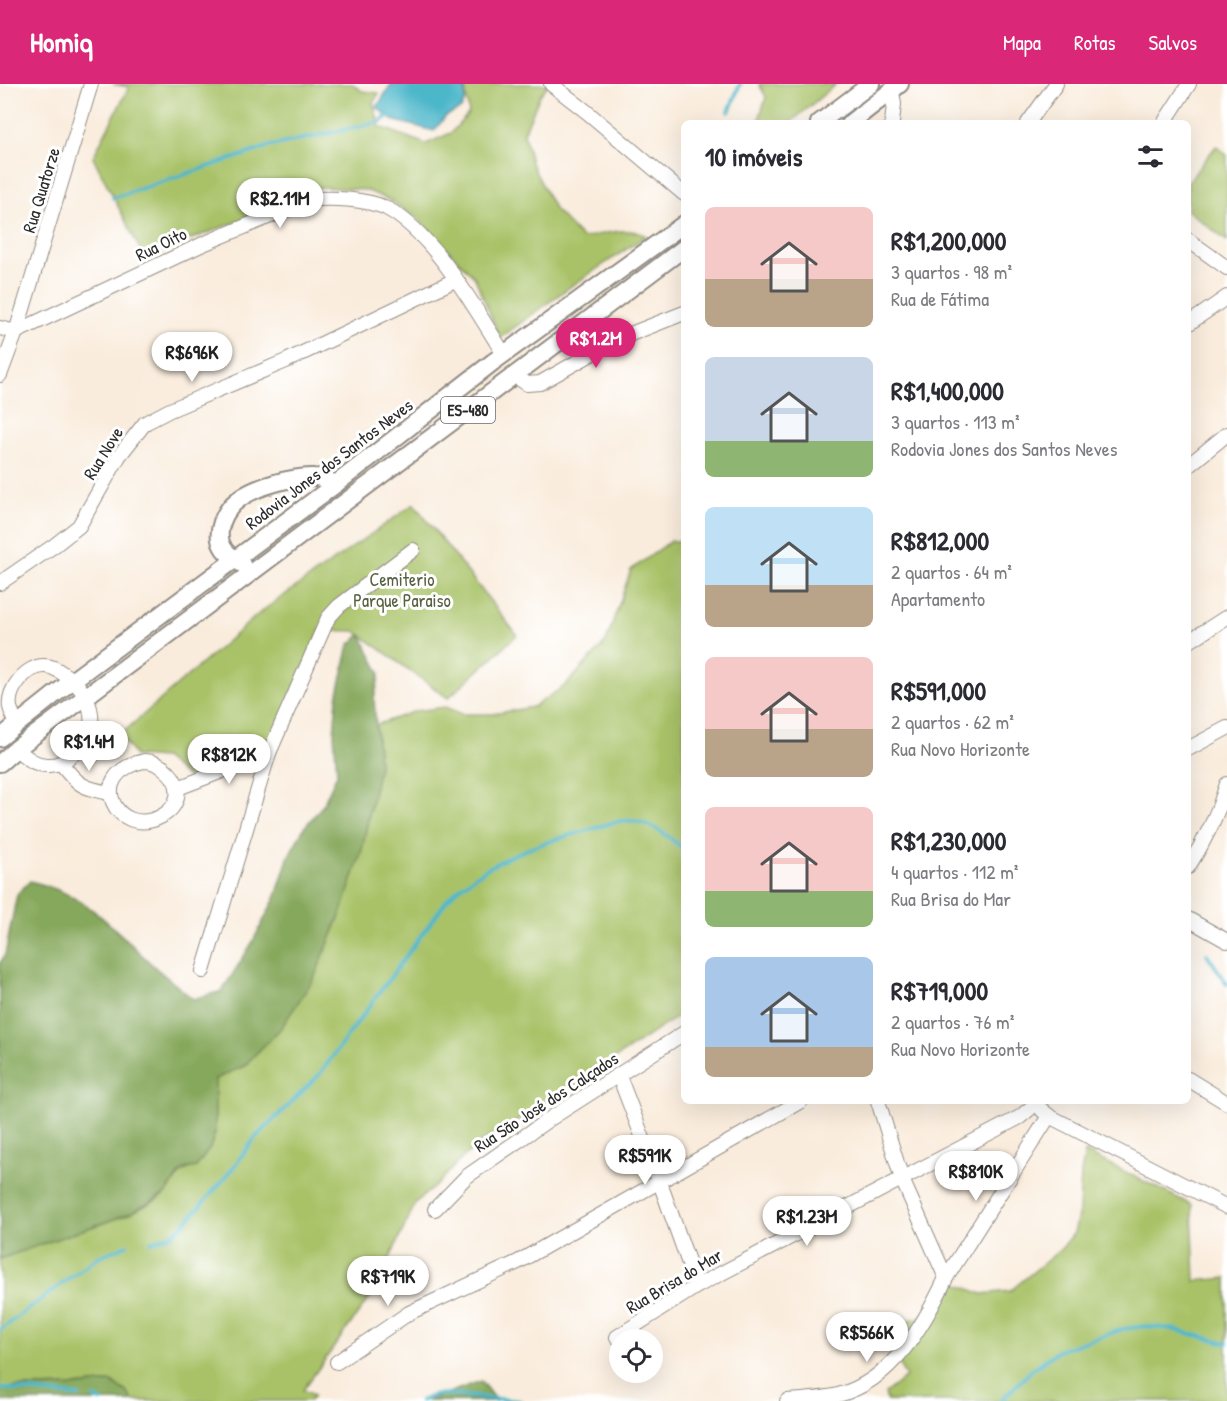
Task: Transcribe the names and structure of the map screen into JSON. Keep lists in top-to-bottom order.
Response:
{
  "streets": {
    "main road": ["ES-480", "Rodovia Jones dos Santos Neves"],
    "street": [
      "Rua Quatorze",
      "Rua Oito",
      "Rua Nove",
      "Rua São José dos Calçados",
      "Rua Brisa do Mar"
    ]
  },
  "crossings": [
    ["Rua Quatorze", "Rua Oito"],
    ["Rua Oito", "Rua Nove"],
    ["Rua Oito", "Rodovia Jones dos Santos Neves"]
  ],
  "parks": ["Cemiterio Parque Paraiso"],
  "page": {
    "header": "Homiq",
    "nav": ["Mapa", "Rotas", "Salvos"],
    "heading": "10 imóveis",
    "price": [
      "R$2.11M",
      "R$1.2M",
      "R$696K",
      "R$1.4M",
      "R$812K",
      "R$591K",
      "R$810K",
      "R$1.23M",
      "R$719K",
      "R$566K"
    ],
    "list": [
      {
        "name": "R$1,200,000",
        "note": "3 quartos · 98 m² · Rua de Fátima"
      },
      {
        "name": "R$1,400,000",
        "note": "3 quartos · 113 m² · Rodovia Jones dos Santos Neves"
      },
      {
        "name": "R$812,000",
        "note": "2 quartos · 64 m² · Apartamento"
      },
      {
        "name": "R$591,000",
        "note": "2 quartos · 62 m² · Rua Novo Horizonte"
      },
      {
        "name": "R$1,230,000",
        "note": "4 quartos · 112 m² · Rua Brisa do Mar"
      },
      {
        "name": "R$719,000",
        "note": "2 quartos · 76 m² · Rua Novo Horizonte"
      }
    ]
  }
}
